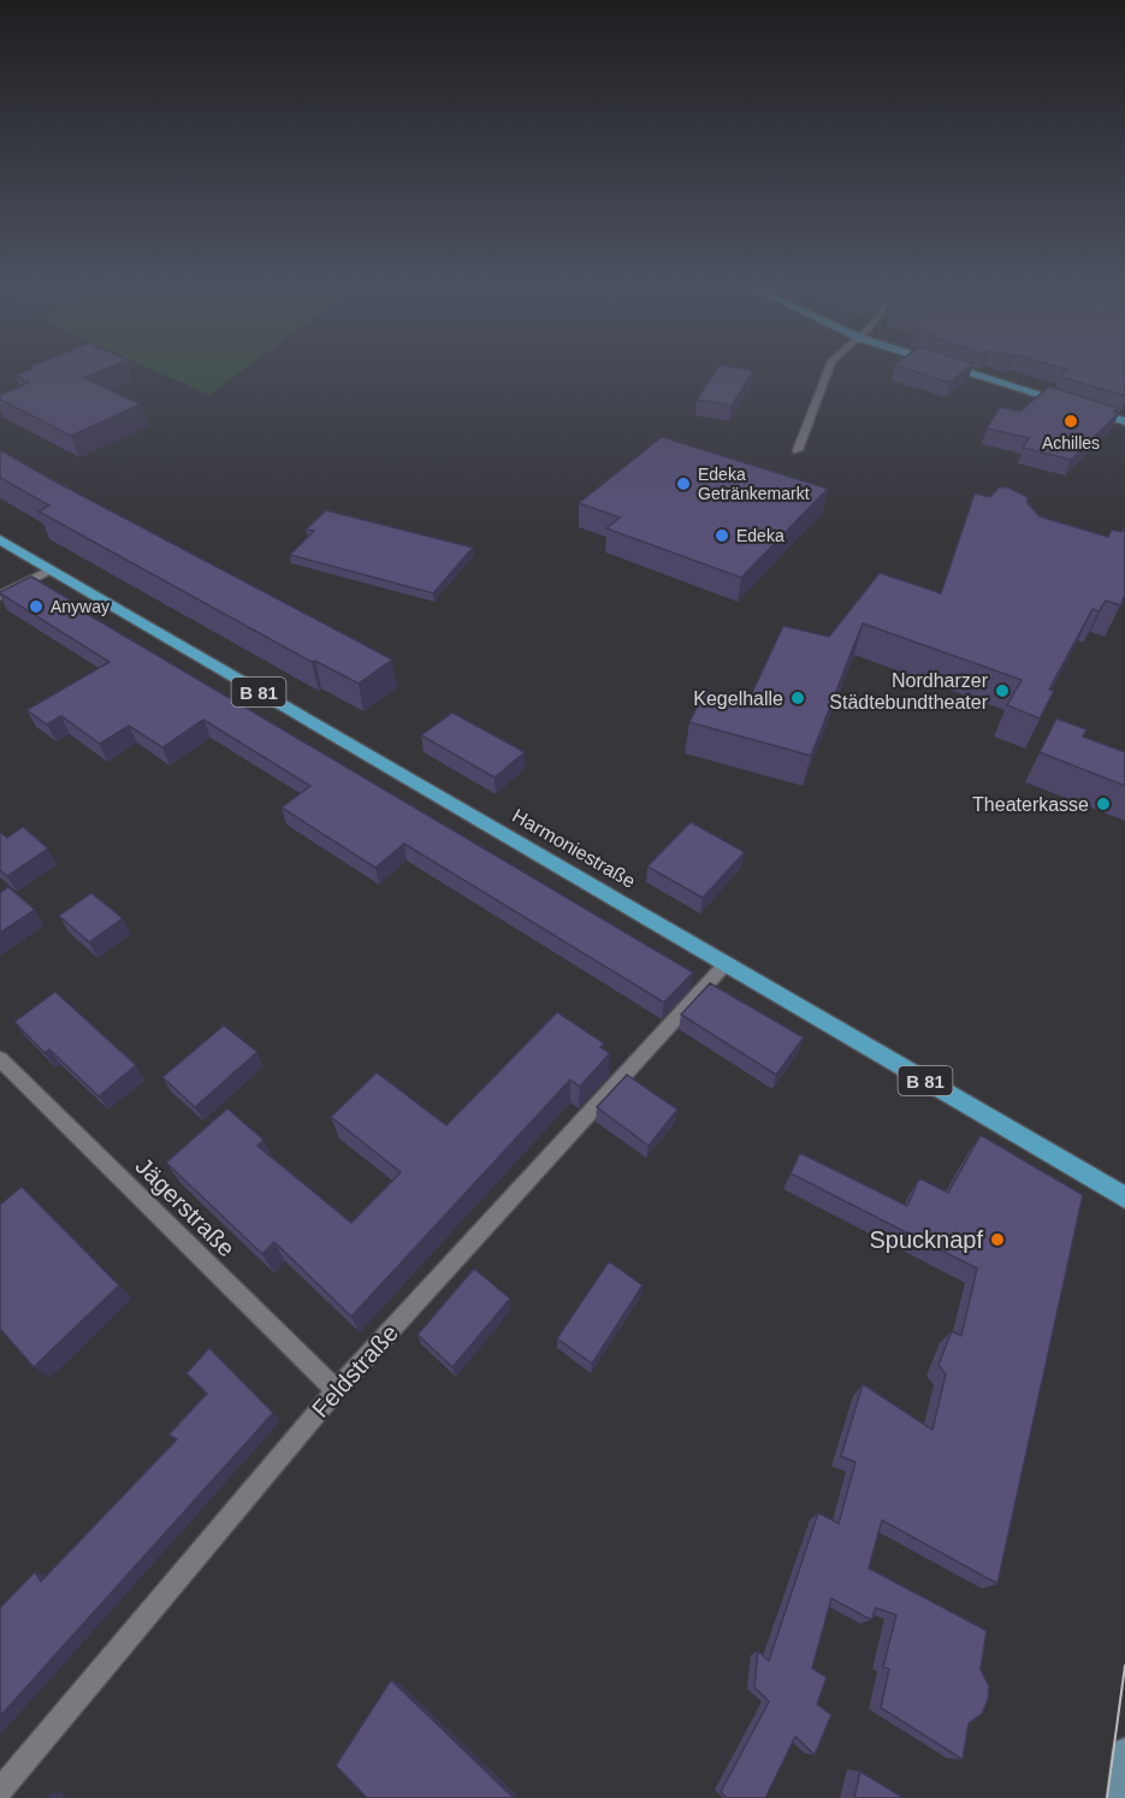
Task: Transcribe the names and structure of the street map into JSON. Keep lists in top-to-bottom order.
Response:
{
  "streets": {
    "main road": ["B 81", "Harmoniestraße"],
    "street": ["Jägerstraße", "Feldstraße"]
  },
  "crossings": [
    ["Harmoniestraße", "Feldstraße"],
    ["Jägerstraße", "Feldstraße"]
  ],
  "places": [
    "Achilles",
    "Edeka Getränkemarkt",
    "Edeka",
    "Anyway",
    "Nordharzer Städtebundtheater",
    "Kegelhalle",
    "Theaterkasse",
    "Spucknapf"
  ]
}
